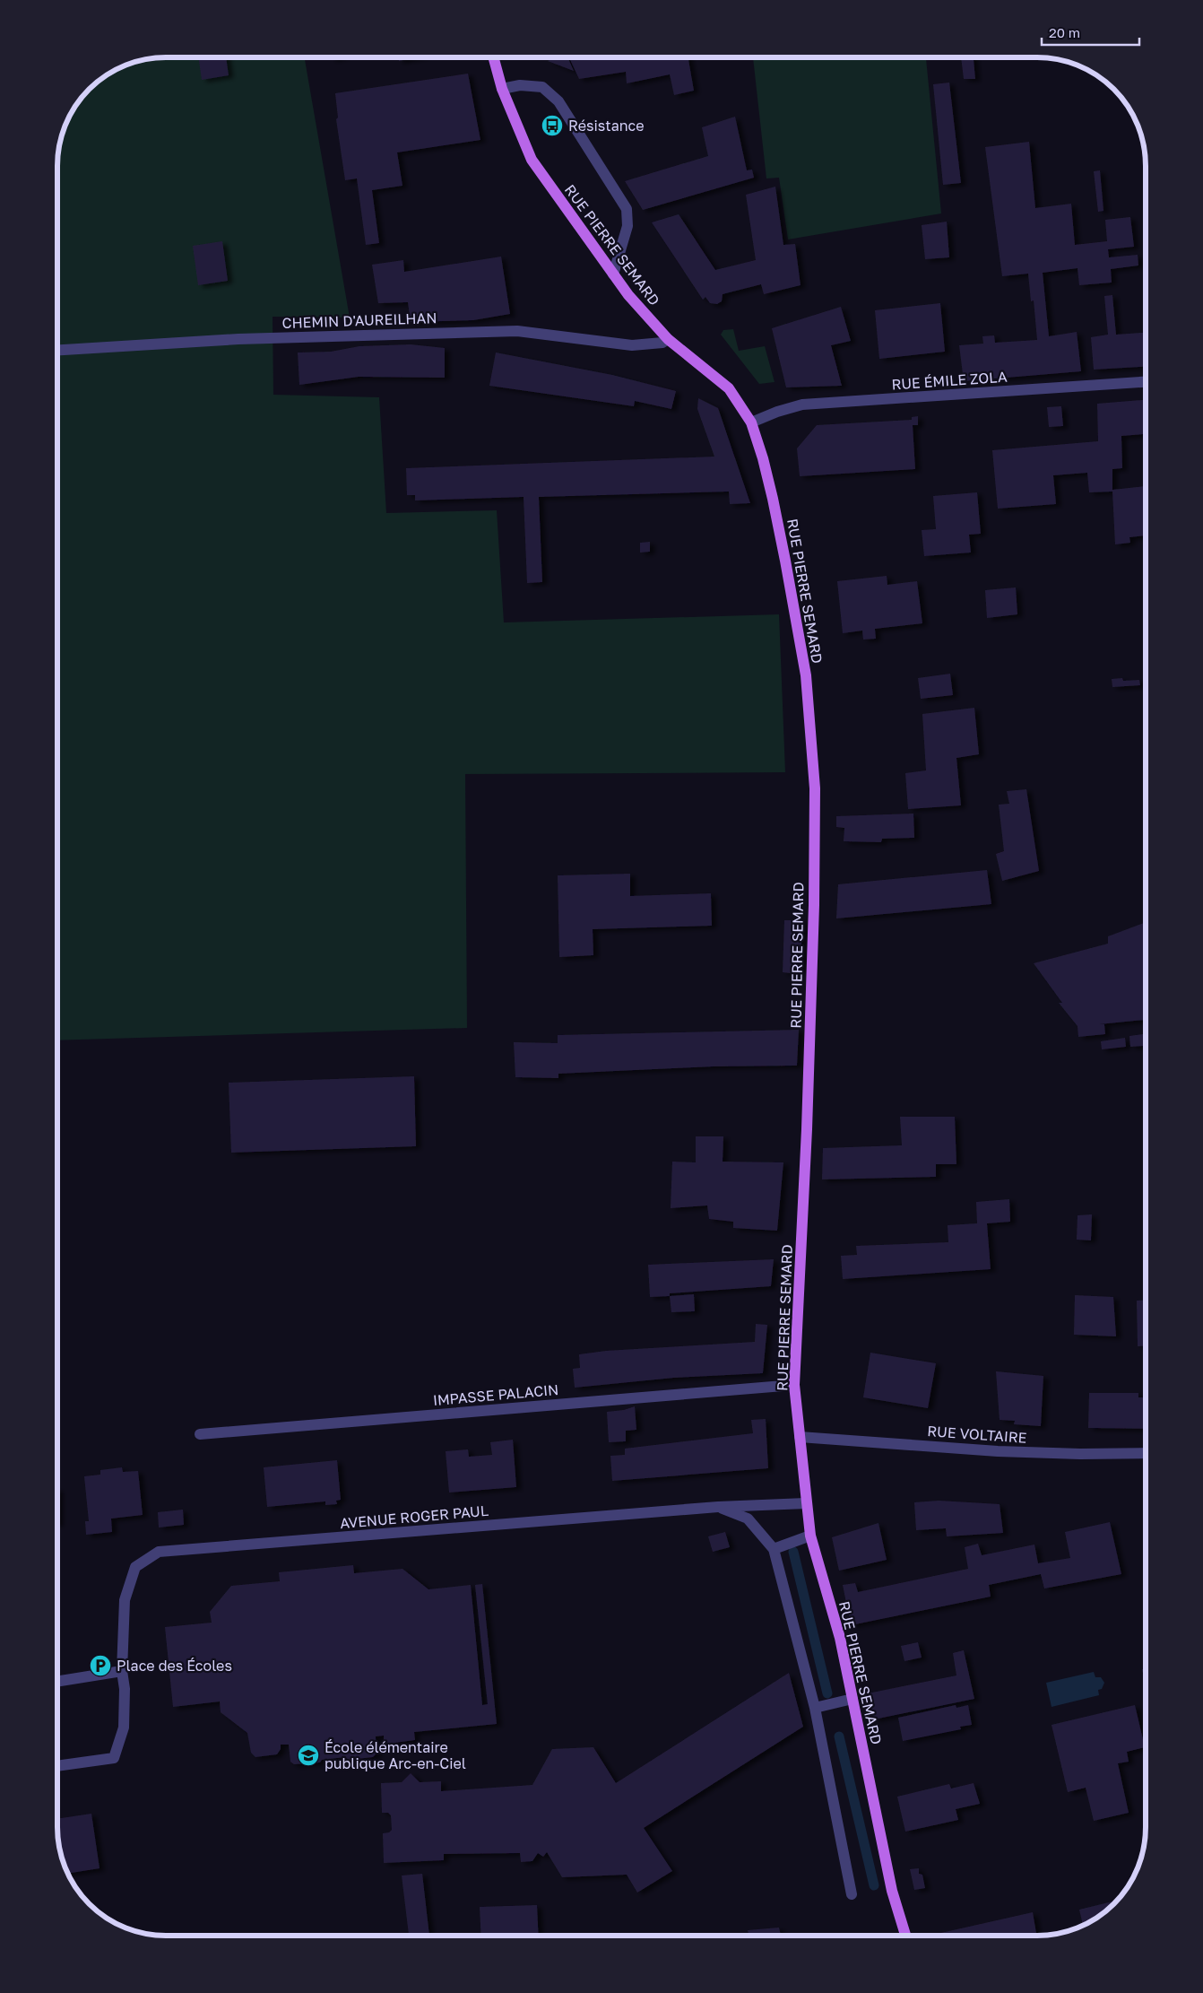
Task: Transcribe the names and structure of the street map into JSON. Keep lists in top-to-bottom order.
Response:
{
  "streets": {
    "main road": ["RUE PIERRE SEMARD"],
    "street": [
      "CHEMIN D'AUREILHAN",
      "RUE ÉMILE ZOLA",
      "IMPASSE PALACIN",
      "RUE VOLTAIRE",
      "AVENUE ROGER PAUL"
    ]
  },
  "crossings": [
    ["RUE PIERRE SEMARD", "CHEMIN D'AUREILHAN"],
    ["RUE PIERRE SEMARD", "RUE ÉMILE ZOLA"],
    ["RUE PIERRE SEMARD", "IMPASSE PALACIN"],
    ["RUE PIERRE SEMARD", "RUE VOLTAIRE"],
    ["RUE PIERRE SEMARD", "AVENUE ROGER PAUL"]
  ],
  "places": {
    "bus stop": ["Résistance"],
    "parking": ["Place des Écoles"],
    "school or university": ["École élémentaire publique Arc-en-Ciel"]
  },
  "scale_bar": "20 m"
}
